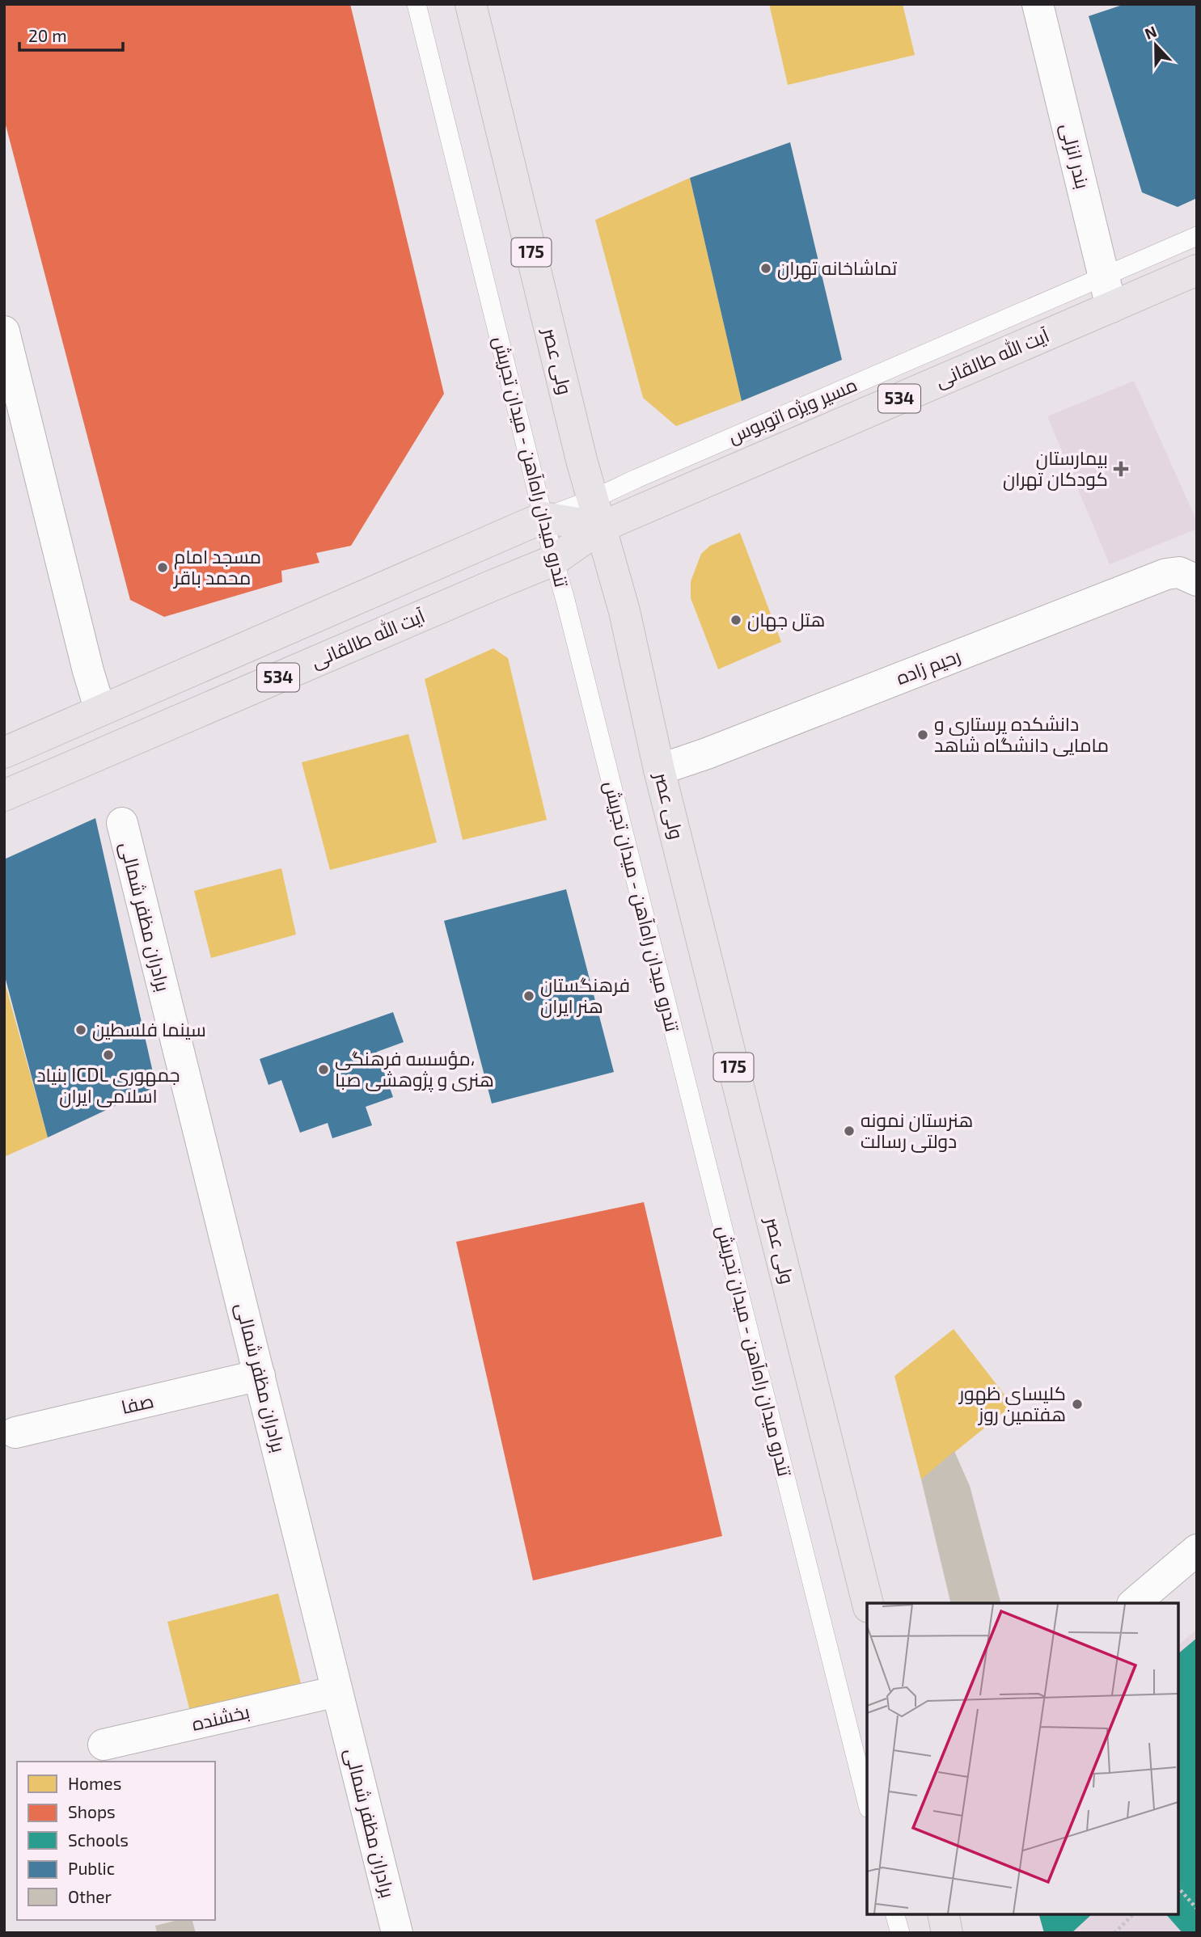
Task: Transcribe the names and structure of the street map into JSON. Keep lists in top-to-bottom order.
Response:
{
  "streets": {
    "main road": [
      "175",
      "آیت الله طالقانی",
      "ولی عصر",
      "534"
    ],
    "street": [
      "بندر انزلی",
      "رحیم زاده",
      "برادران مظفر شمالی",
      "صفا",
      "بخشنده"
    ],
    "lane": ["مسیر ویژه اتوبوس", "تندرو میدان راه‌آهن - میدان تجریش"]
  },
  "crossings": [
    ["بندر انزلی", "آیت الله طالقانی"],
    ["بندر انزلی", "مسیر ویژه اتوبوس"],
    ["آیت الله طالقانی", "ولی عصر"],
    ["آیت الله طالقانی", "مسیر ویژه اتوبوس"],
    ["آیت الله طالقانی", "تندرو میدان راه‌آهن - میدان تجریش"],
    ["ولی عصر", "مسیر ویژه اتوبوس"],
    ["ولی عصر", "رحیم زاده"],
    ["534", "تندرو میدان راه‌آهن - میدان تجریش"],
    ["برادران مظفر شمالی", "صفا"],
    ["برادران مظفر شمالی", "بخشنده"]
  ],
  "places": {
    "other": [
      "تماشاخانه تهران",
      "مسجد امام محمد باقر",
      "هتل جهان",
      "دانشکده پرستاری و مامایی دانشگاه شاهد",
      "فرهنگستان هنر ایران",
      "سینما فلسطین",
      "بنیاد ICDL جمهوری اسلامی ایران",
      "مؤسسه فرهنگی، هنری و پژوهشی صبا",
      "هنرستان نمونه دولتی رسالت",
      "کلیسای ظهور هفتمین روز"
    ],
    "health": ["بیمارستان کودکان تهران"]
  },
  "legend": [
    "Homes",
    "Shops",
    "Schools",
    "Public",
    "Other"
  ],
  "scale_bar": "20 m",
  "north": "top"
}
